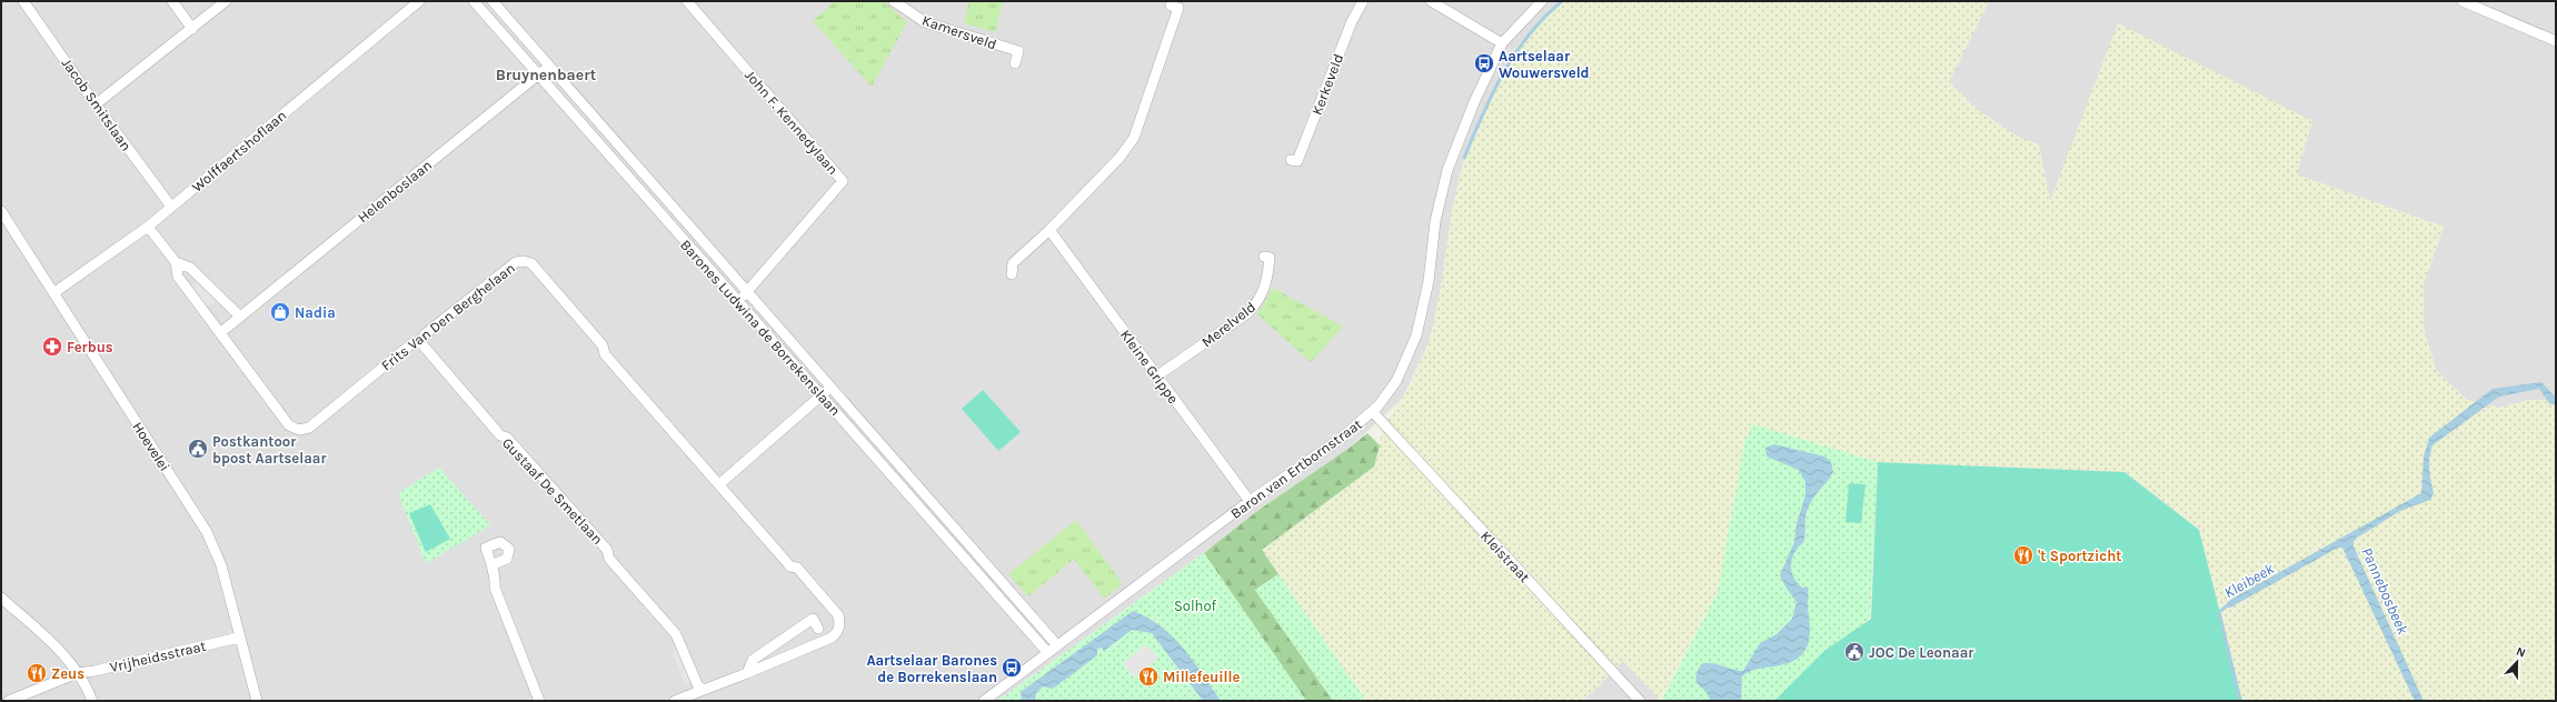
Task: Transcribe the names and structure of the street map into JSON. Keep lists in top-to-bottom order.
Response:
{
  "streets": {
    "street": [
      "Kamersveld",
      "Kerkeveld",
      "Jacob Smitslaan",
      "John F. Kennedylaan",
      "Wolffaertshoflaan",
      "Helenboslaan",
      "Frits Van Den Berghelaan",
      "Merelveld",
      "Barones Ludwina de Borrekenslaan",
      "Kleine Grippe",
      "Hoevelei",
      "Baron van Ertbornstraat",
      "Gustaaf De Smetlaan",
      "Kleistraat",
      "Vrijheidsstraat"
    ]
  },
  "crossings": [
    ["Jacob Smitslaan", "Wolffaertshoflaan"],
    ["John F. Kennedylaan", "Barones Ludwina de Borrekenslaan"],
    ["Wolffaertshoflaan", "Hoevelei"],
    ["Helenboslaan", "Frits Van Den Berghelaan"],
    ["Helenboslaan", "Barones Ludwina de Borrekenslaan"],
    ["Frits Van Den Berghelaan", "Gustaaf De Smetlaan"],
    ["Merelveld", "Kleine Grippe"],
    ["Barones Ludwina de Borrekenslaan", "Baron van Ertbornstraat"],
    ["Kleine Grippe", "Baron van Ertbornstraat"],
    ["Hoevelei", "Vrijheidsstraat"],
    ["Baron van Ertbornstraat", "Kleistraat"]
  ],
  "districts": ["Bruynenbaert"],
  "water": ["Kleibeek", "Pannebosbeek"],
  "parks": ["Solhof"],
  "places": {
    "bus stop": ["Aartselaar Wouwersveld", "Aartselaar Barones de Borrekenslaan"],
    "shop": ["Nadia"],
    "pharmacy": ["Ferbus"],
    "public building": ["Postkantoor bpost Aartselaar", "JOC De Leonaar"],
    "restaurant": ["'t Sportzicht", "Zeus", "Millefeuille"]
  },
  "north": "top"
}
